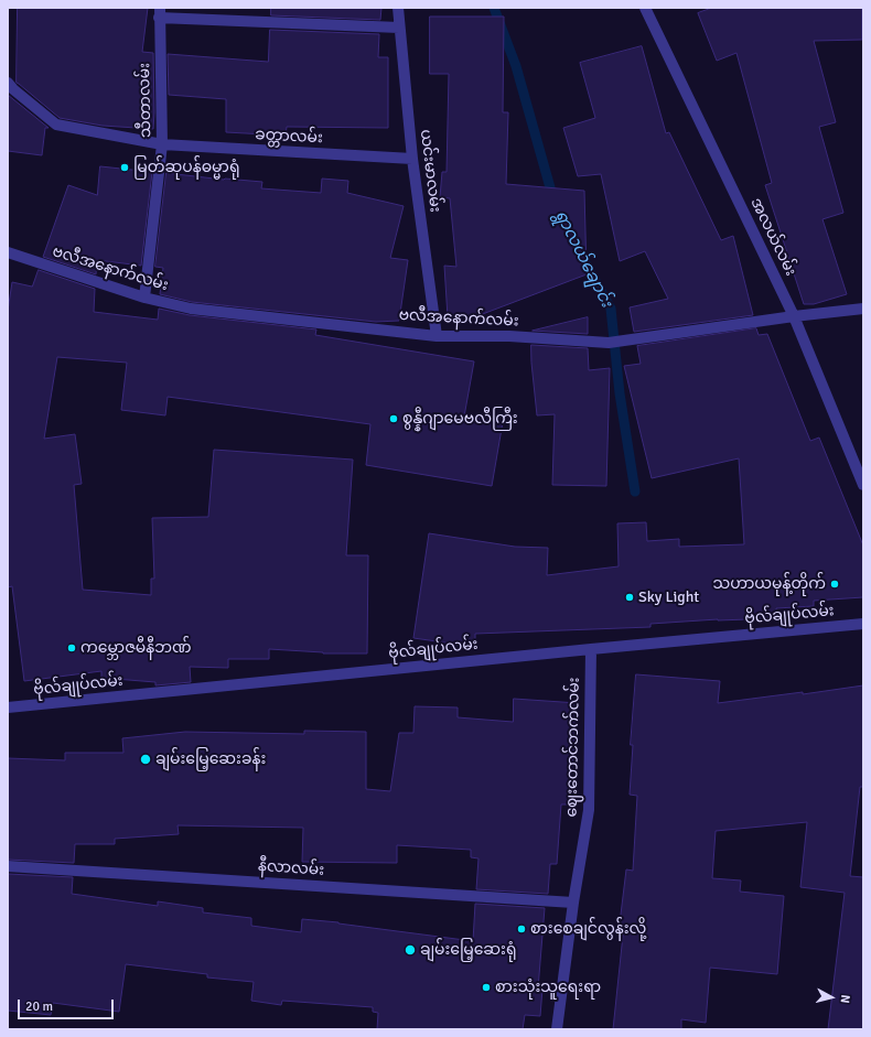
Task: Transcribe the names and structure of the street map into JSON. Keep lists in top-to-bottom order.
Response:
{
  "streets": {
    "street": [
      "သီတာလမ်း",
      "ခတ္တာလမ်း",
      "ယင်းမာလမ်း",
      "အလယ်လမ်း",
      "ဗလီအနောက်လမ်း",
      "ဗိုလ်ချုပ်လမ်း",
      "ဈေးတောင်ဘက်လမ်း",
      "နီလာလမ်း"
    ]
  },
  "crossings": [
    ["သီတာလမ်း", "ခတ္တာလမ်း"],
    ["သီတာလမ်း", "ဗလီအနောက်လမ်း"],
    ["ခတ္တာလမ်း", "ယင်းမာလမ်း"],
    ["ယင်းမာလမ်း", "ဗလီအနောက်လမ်း"],
    ["အလယ်လမ်း", "ဗလီအနောက်လမ်း"],
    ["ဗိုလ်ချုပ်လမ်း", "ဈေးတောင်ဘက်လမ်း"],
    ["ဈေးတောင်ဘက်လမ်း", "နီလာလမ်း"]
  ],
  "water": ["ရွာလယ်ချောင်း"],
  "places": [
    "မြတ်ဆုပန်ဓမ္မာရုံ",
    "စွန္နီဂျာမေဗလီကြီး",
    "သဟာယမုန့်တိုက်",
    "Sky Light",
    "ကမ္ဘောဇမီနီဘဏ်",
    "ချမ်းမြေ့ဆေးခန်း",
    "စားစေချင်လွန်းလို့",
    "ချမ်းမြေ့ဆေးရုံ",
    "စားသုံးသူရေးရာ"
  ],
  "scale_bar": "20 m",
  "north": "right"
}
